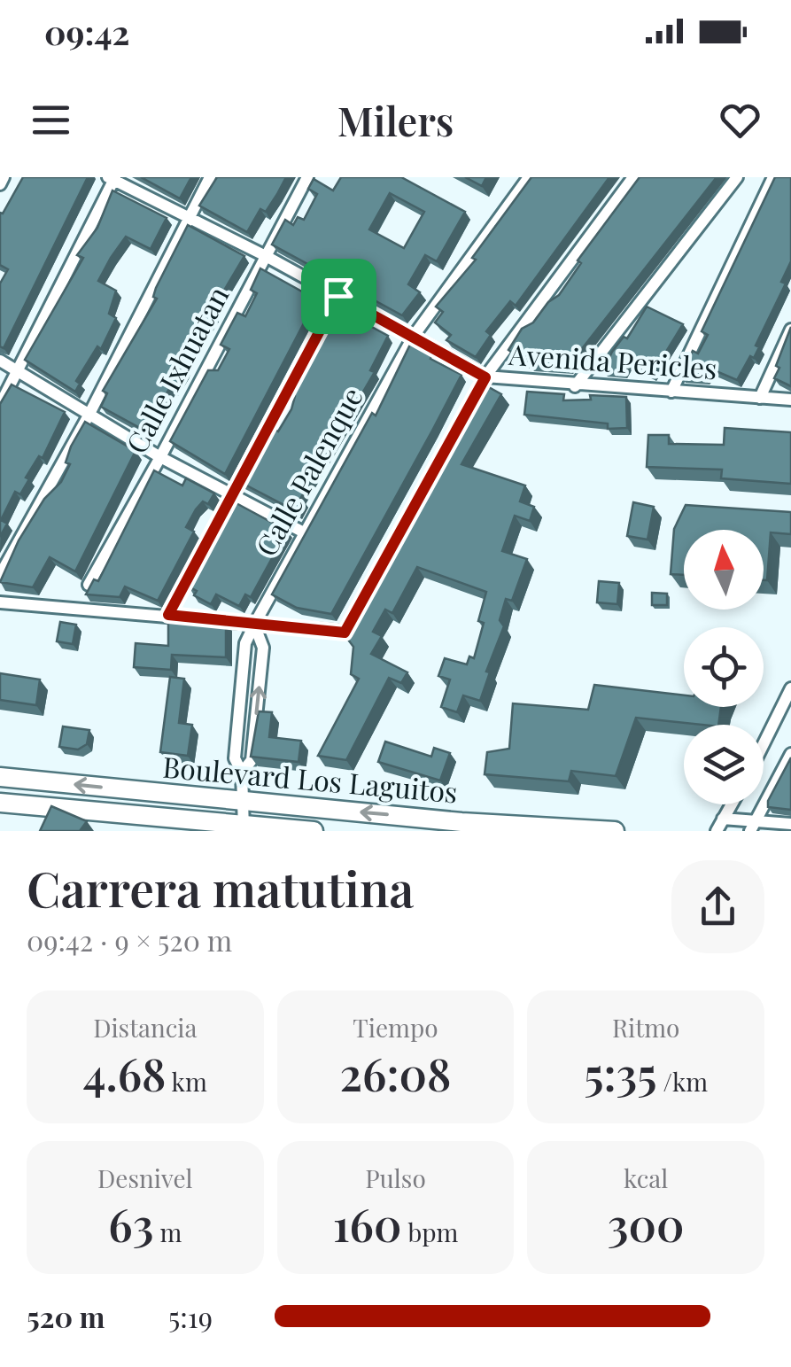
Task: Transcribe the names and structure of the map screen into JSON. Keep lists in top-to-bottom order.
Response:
{
  "streets": {
    "main road": ["Boulevard Los Laguitos"],
    "street": ["Avenida Pericles", "Calle Ixhuatan", "Calle Palenque"]
  },
  "crossings": [
    ["Avenida Pericles", "Calle Ixhuatan"],
    ["Avenida Pericles", "Calle Palenque"]
  ],
  "north": "top",
  "page": {
    "status": "09:42",
    "header": "Milers",
    "heading": ["Carrera matutina", "09:42 · 9 × 520 m"],
    "stats": [
      ["Distancia", "4.68 km"],
      ["Tiempo", "26:08"],
      ["Ritmo", "5:35 /km"],
      ["Desnivel", "63 m"],
      ["Pulso", "160 bpm"],
      ["kcal", "300"]
    ],
    "list": [
      {
        "name": "520 m",
        "note": "5:19"
      }
    ]
  }
}
